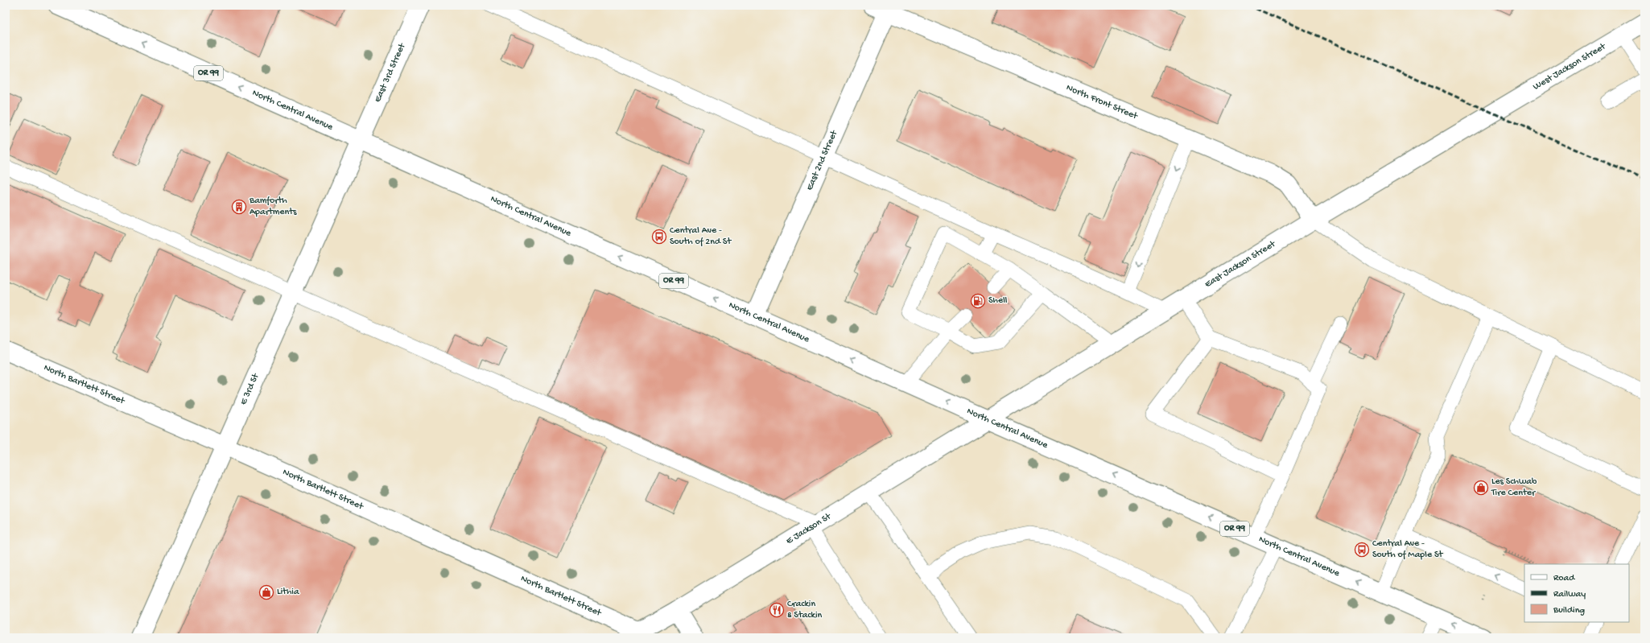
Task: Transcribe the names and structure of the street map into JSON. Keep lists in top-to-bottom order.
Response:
{
  "streets": {
    "street": [
      "West Jackson Street",
      "OR 99",
      "East 3rd Street",
      "North Front Street",
      "North Central Avenue",
      "East 2nd Street",
      "East Jackson Street",
      "North Bartlett Street",
      "E 3rd St",
      "E Jackson St"
    ]
  },
  "crossings": [
    ["West Jackson Street", "East Jackson Street"],
    ["East 3rd Street", "North Central Avenue"],
    ["East 3rd Street", "E 3rd St"],
    ["North Front Street", "East 2nd Street"],
    ["North Front Street", "East Jackson Street"],
    ["North Central Avenue", "East 2nd Street"],
    ["North Central Avenue", "East Jackson Street"],
    ["North Central Avenue", "E 3rd St"],
    ["North Central Avenue", "E Jackson St"],
    ["East Jackson Street", "E Jackson St"],
    ["North Bartlett Street", "E 3rd St"],
    ["North Bartlett Street", "E Jackson St"]
  ],
  "one_way": ["North Central Avenue"],
  "places": {
    "building": ["Bamforth Apartments"],
    "bus stop": ["Central Ave - South of 2nd St", "Central Ave - South of Maple St"],
    "fuel station": ["Shell"],
    "shop": ["Les Schwab Tire Center", "Lithia"],
    "restaurant": ["Crackin & Stackin"]
  },
  "legend": ["Road", "Railway", "Building"]
}
